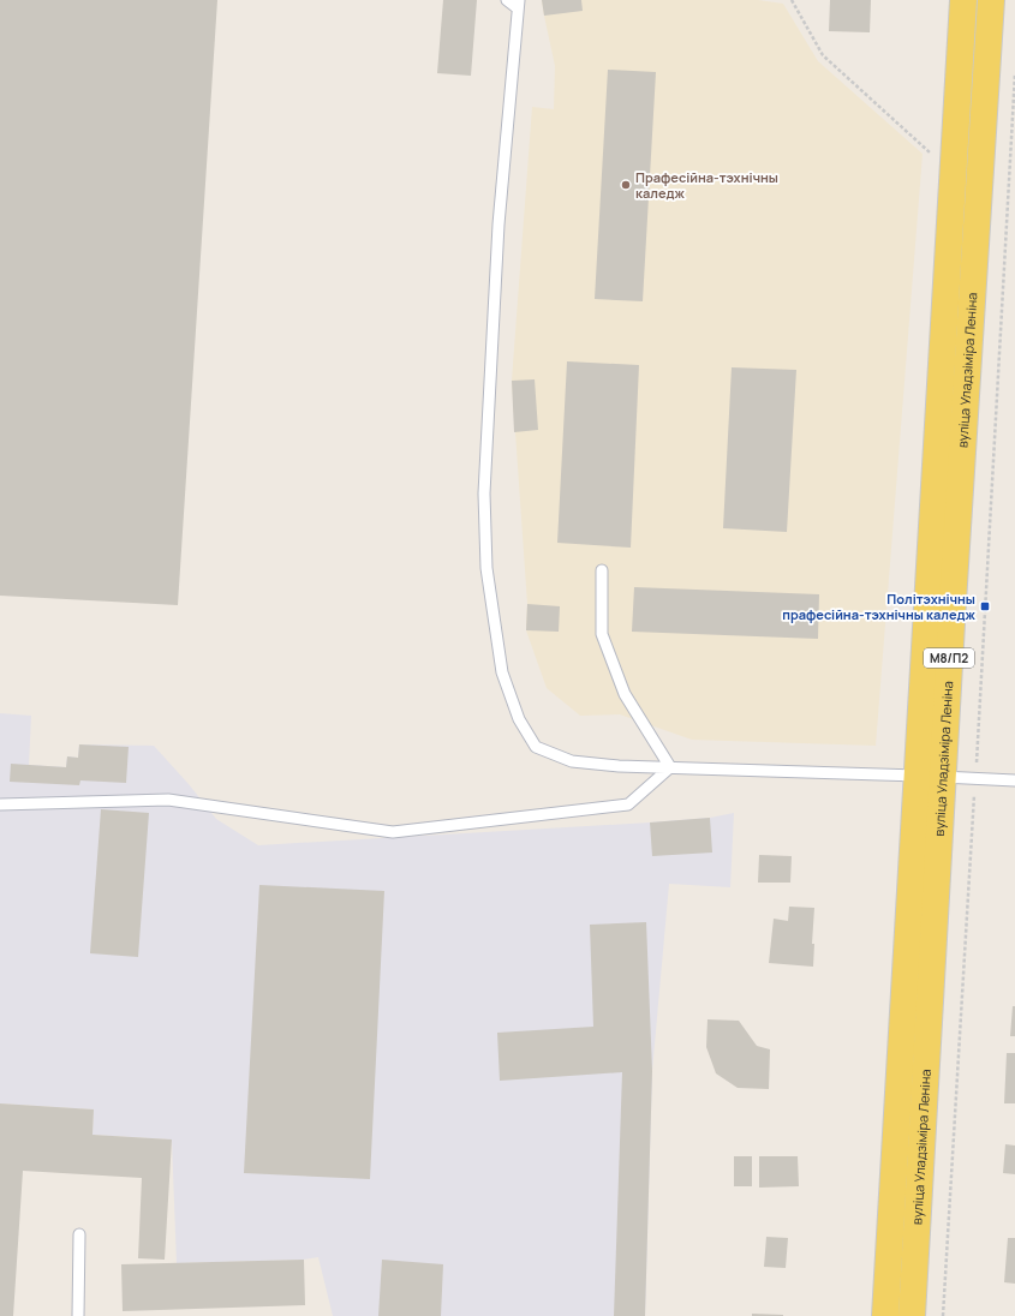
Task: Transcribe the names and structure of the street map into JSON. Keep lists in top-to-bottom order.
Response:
{
  "streets": {
    "main road": ["вуліца Уладзіміра Леніна", "М8/П2"]
  },
  "places": {
    "other": ["Прафесійна-тэхнічны каледж"],
    "transit": ["Політэхнічны прафесійна-тэхнічны каледж"]
  }
}
